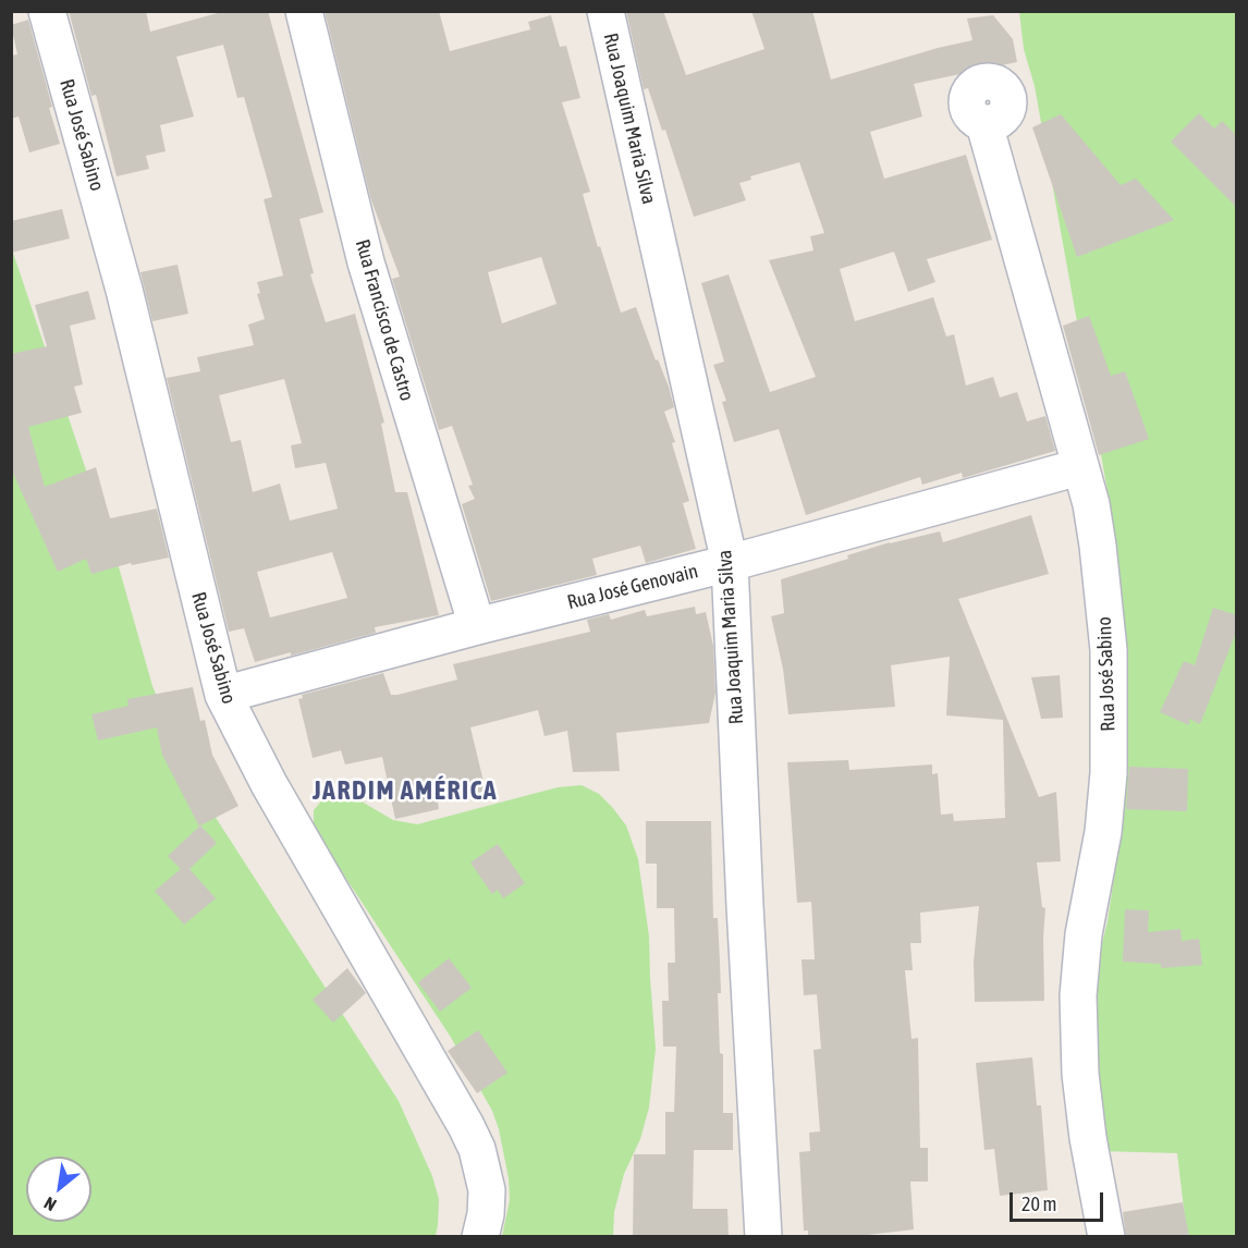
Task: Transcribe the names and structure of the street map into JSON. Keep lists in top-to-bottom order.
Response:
{
  "streets": {
    "street": [
      "Rua Joaquim Maria Silva",
      "Rua José Sabino",
      "Rua Francisco de Castro",
      "Rua José Genovain"
    ]
  },
  "crossings": [
    ["Rua Joaquim Maria Silva", "Rua José Genovain"],
    ["Rua José Sabino", "Rua José Genovain"],
    ["Rua Francisco de Castro", "Rua José Genovain"]
  ],
  "districts": ["JARDIM AMÉRICA"],
  "scale_bar": "20 m",
  "north": "bottom left"
}
